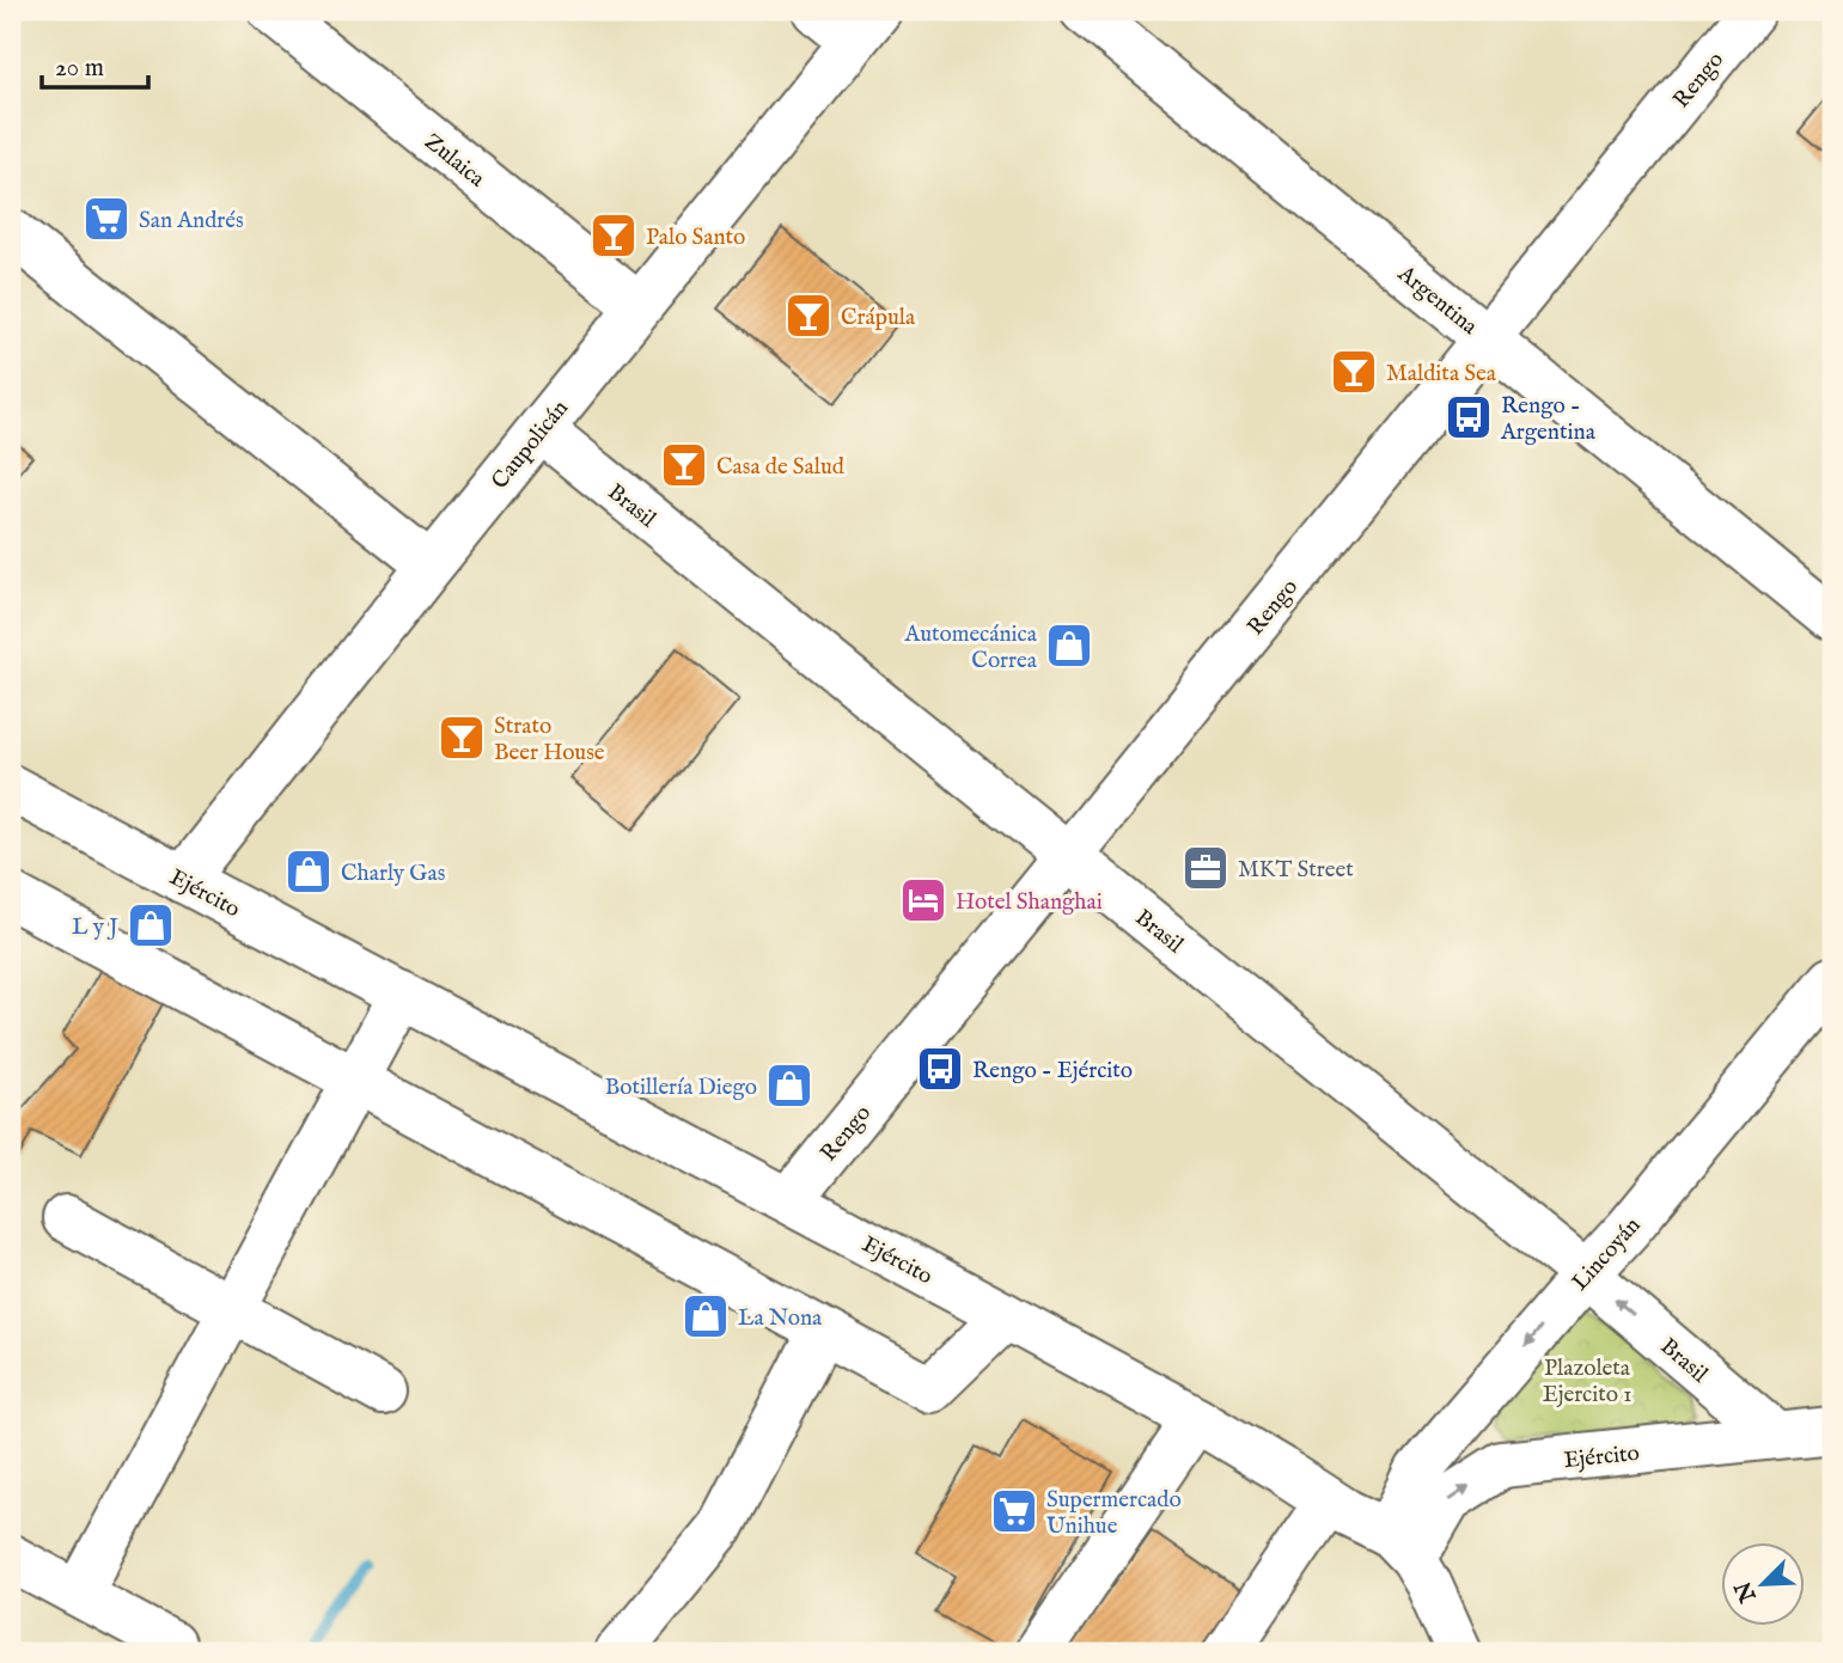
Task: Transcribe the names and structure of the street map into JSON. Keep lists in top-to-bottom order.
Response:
{
  "streets": {
    "street": [
      "Rengo",
      "Zulaica",
      "Argentina",
      "Caupolicán",
      "Brasil",
      "Ejército",
      "Lincoyán"
    ]
  },
  "crossings": [
    ["Rengo", "Argentina"],
    ["Rengo", "Brasil"],
    ["Rengo", "Ejército"],
    ["Zulaica", "Caupolicán"],
    ["Caupolicán", "Brasil"],
    ["Caupolicán", "Ejército"],
    ["Brasil", "Ejército"],
    ["Brasil", "Lincoyán"],
    ["Ejército", "Lincoyán"]
  ],
  "parks": ["Plazoleta Ejercito 1"],
  "places": {
    "supermarket": ["San Andrés", "Supermercado Unihue"],
    "bar": [
      "Palo Santo",
      "Crápula",
      "Maldita Sea",
      "Casa de Salud",
      "Strato Beer House"
    ],
    "bus stop": ["Rengo - Argentina", "Rengo - Ejército"],
    "shop": [
      "Automecánica Correa",
      "Charly Gas",
      "L y J",
      "Botillería Diego",
      "La Nona"
    ],
    "office": ["MKT Street"],
    "hotel": ["Hotel Shanghai"]
  },
  "scale_bar": "20 m",
  "north": "bottom left"
}
